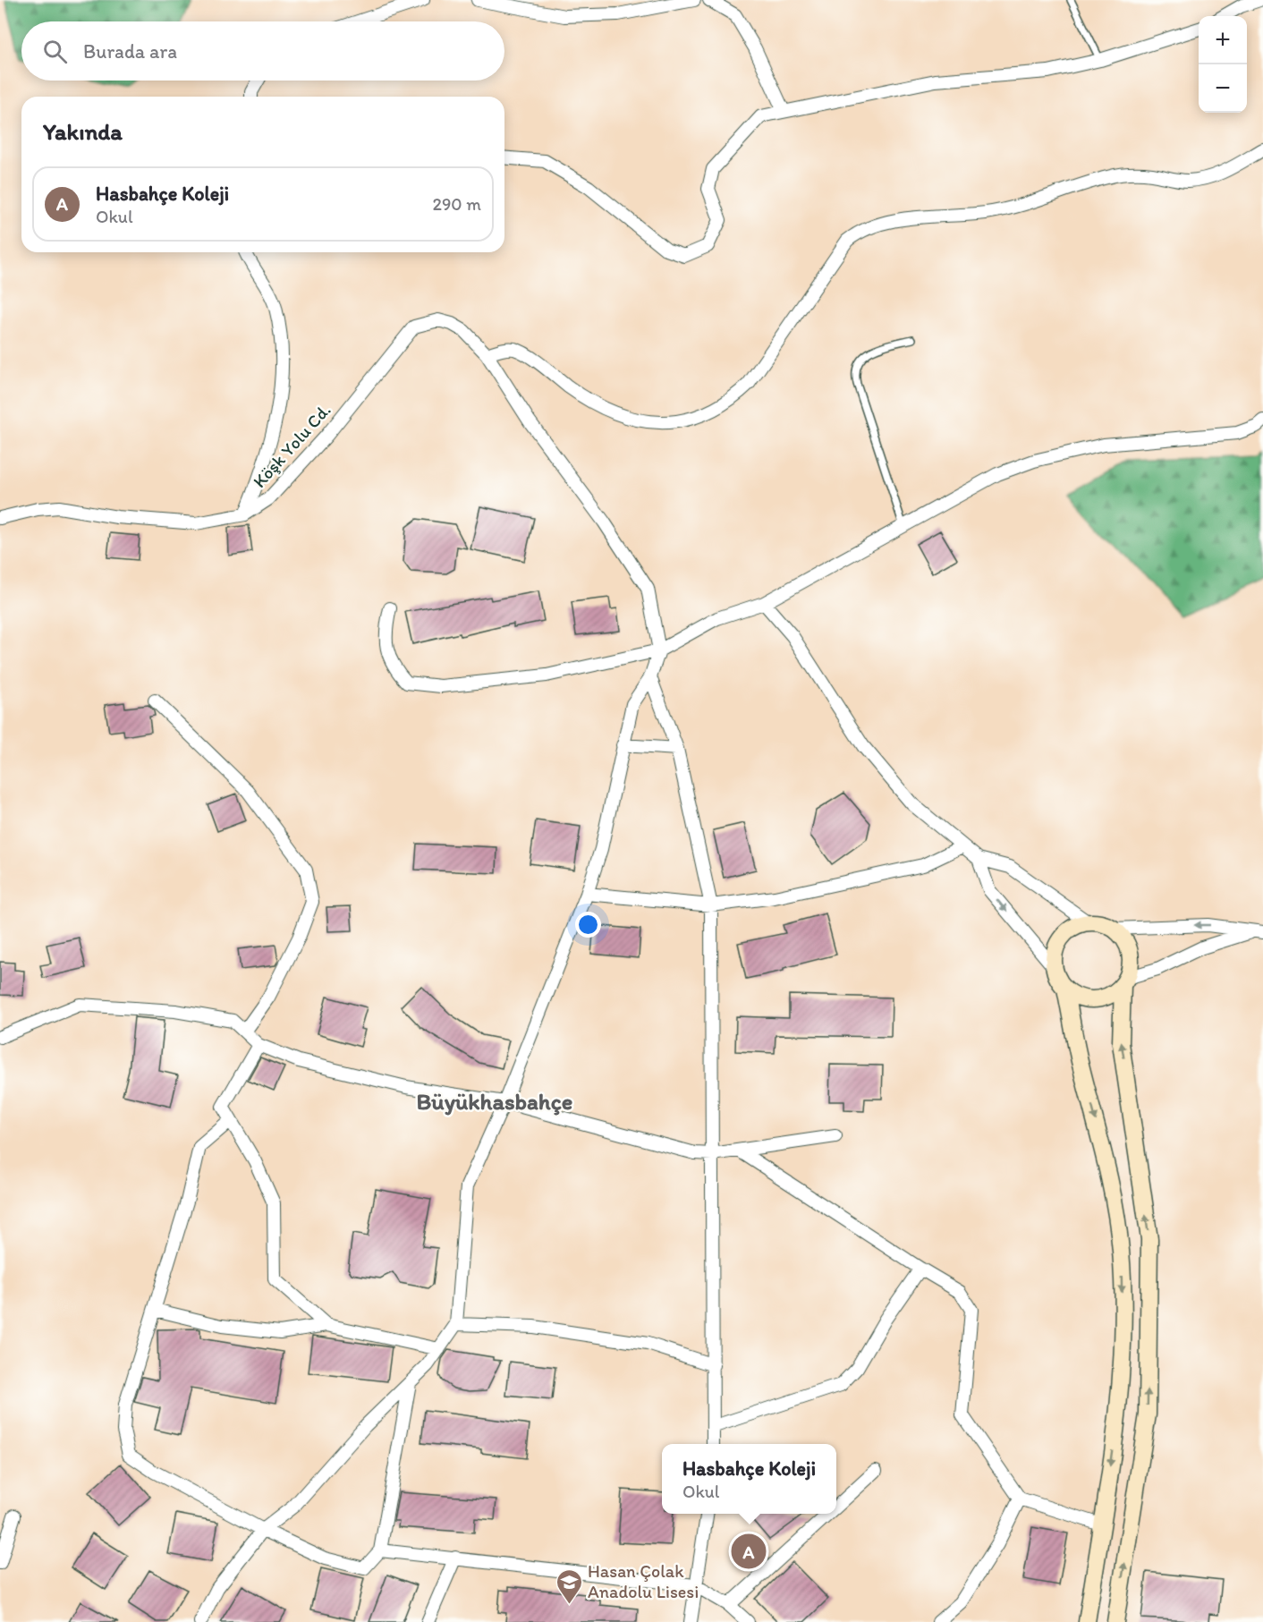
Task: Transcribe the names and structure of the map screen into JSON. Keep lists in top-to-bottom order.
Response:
{
  "streets": {
    "street": ["Köşk Yolu Cd."]
  },
  "districts": ["Büyükhasbahçe"],
  "places": {
    "school or university": ["Hasan Çolak Anadolu Lisesi"]
  },
  "page": {
    "map_buttons": ["+", "−"],
    "search": "Burada ara",
    "heading": "Yakında",
    "list": [
      {
        "mark": "A",
        "name": "Hasbahçe Koleji",
        "note": "Okul",
        "value": "290 m"
      }
    ],
    "popup": ["Hasbahçe Koleji", "Okul"],
    "pins": "A"
  }
}
